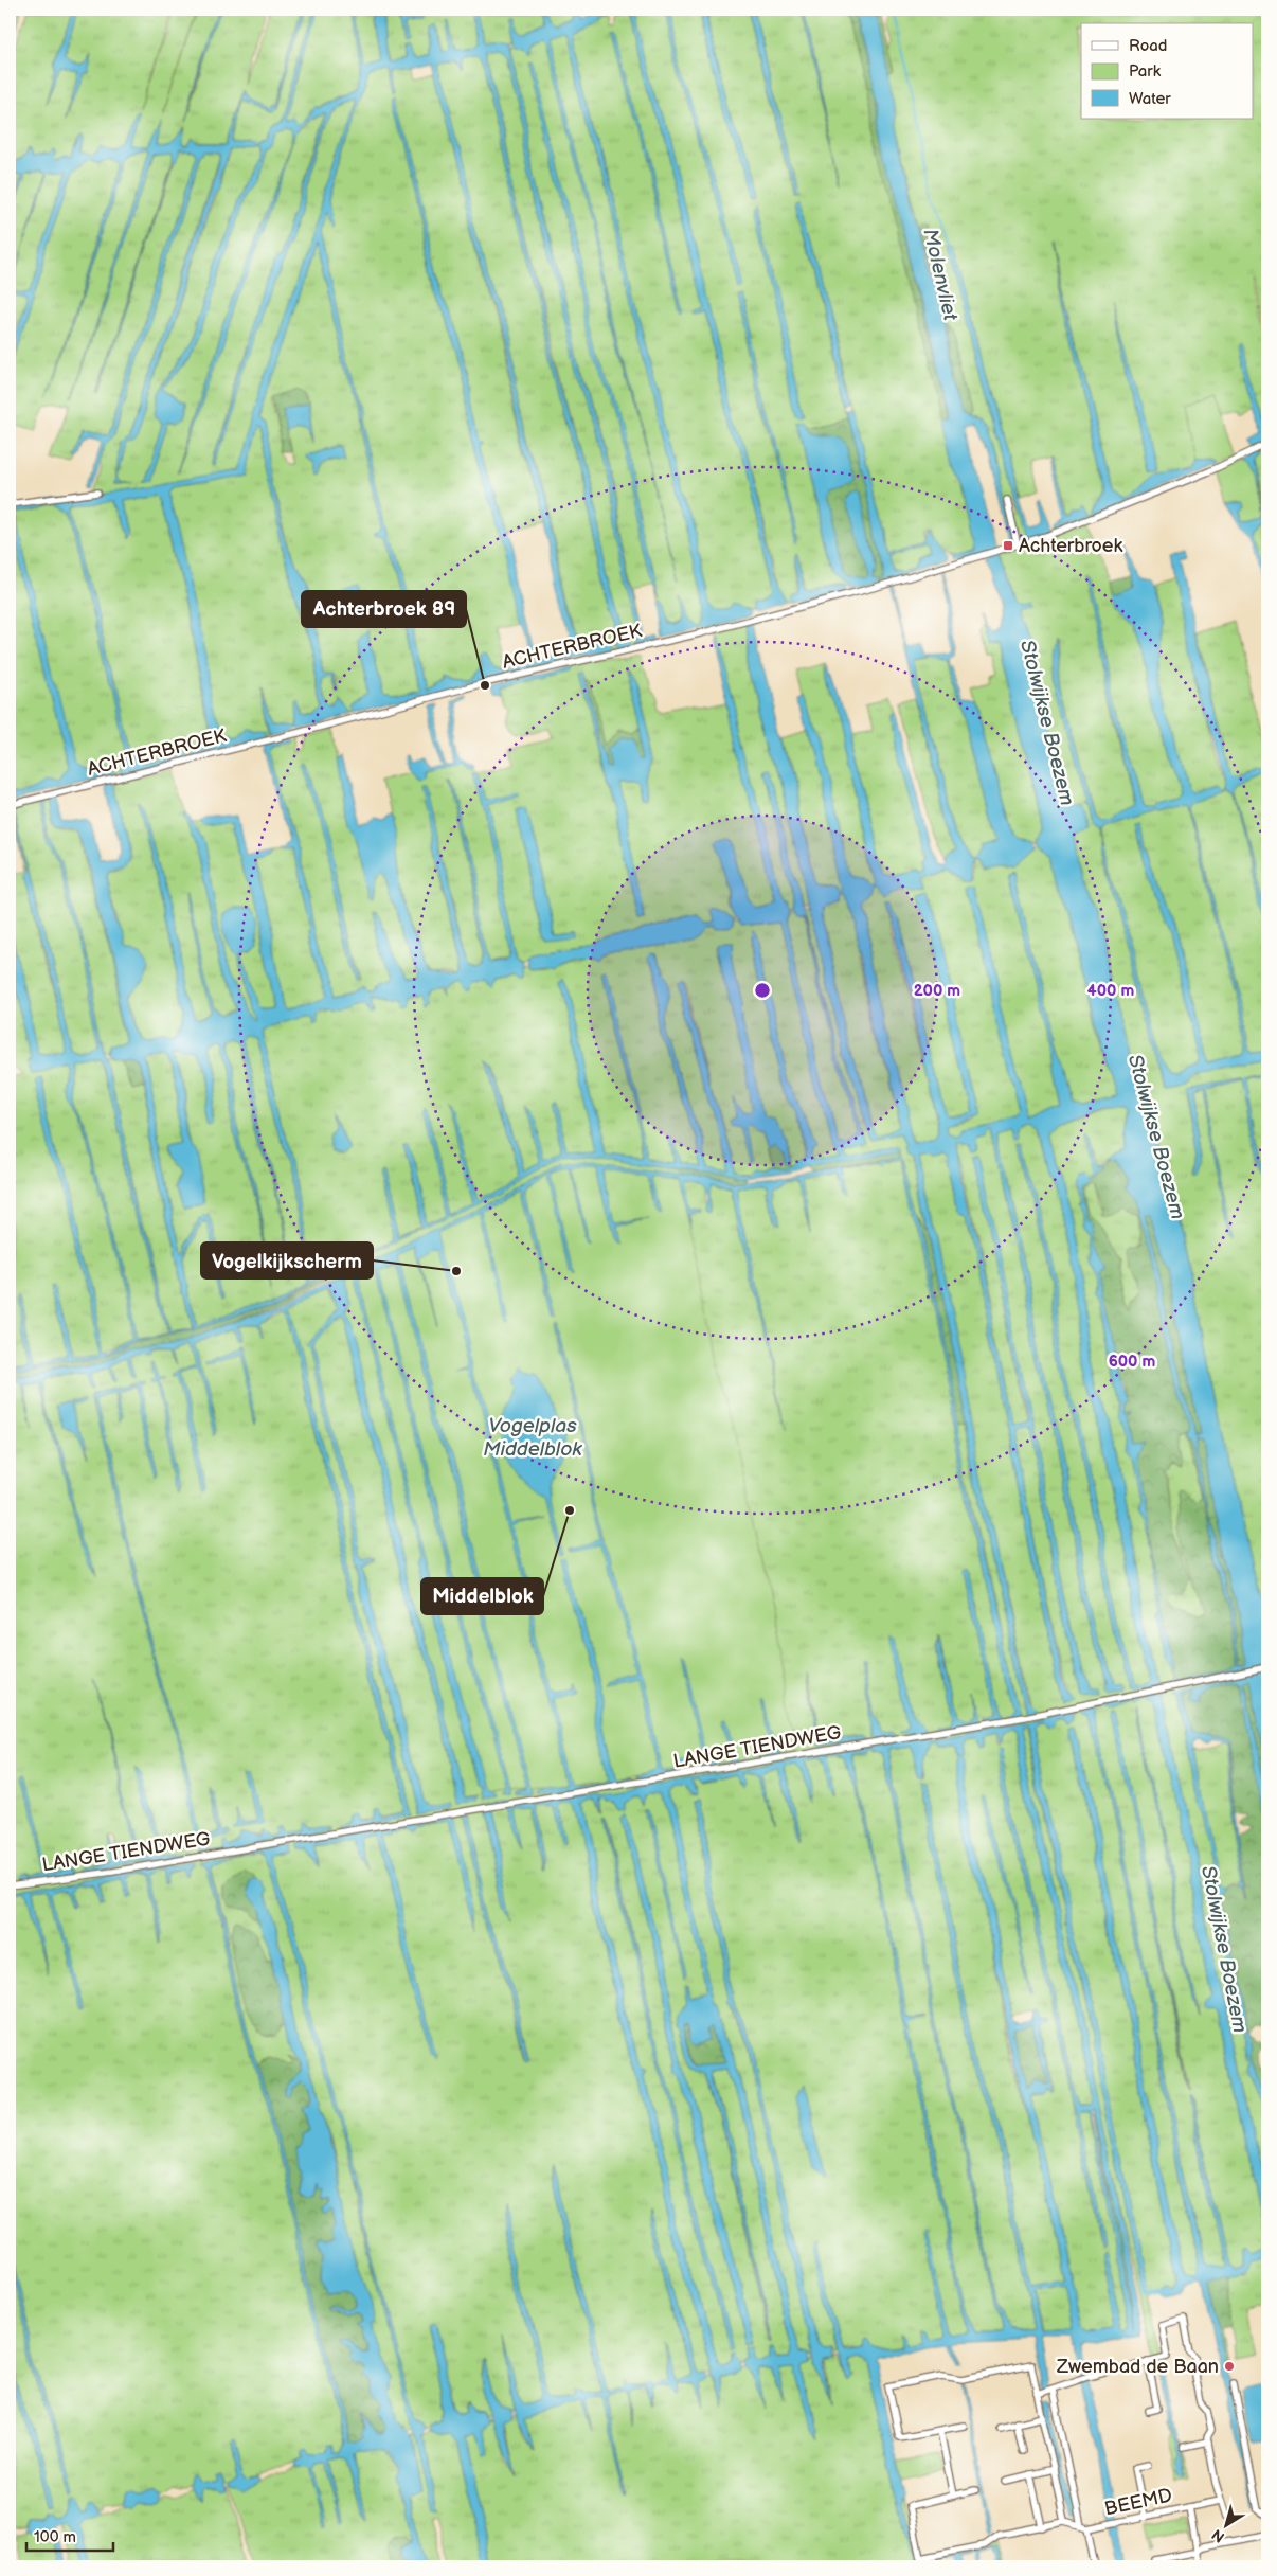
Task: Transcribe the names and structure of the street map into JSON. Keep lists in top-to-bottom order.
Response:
{
  "streets": {
    "street": ["ACHTERBROEK", "LANGE TIENDWEG", "BEEMD"]
  },
  "water": ["Molenvliet", "Stolwijkse Boezem", "Vogelplas Middelblok"],
  "places": {
    "transit": ["Achterbroek"],
    "other": [
      "Achterbroek 89",
      "Vogelkijkscherm",
      "Middelblok",
      "Zwembad de Baan"
    ]
  },
  "legend": ["Road", "Park", "Water"],
  "scale_bar": "100 m",
  "north": "bottom left",
  "rings": ["200 m", "400 m", "600 m"]
}
